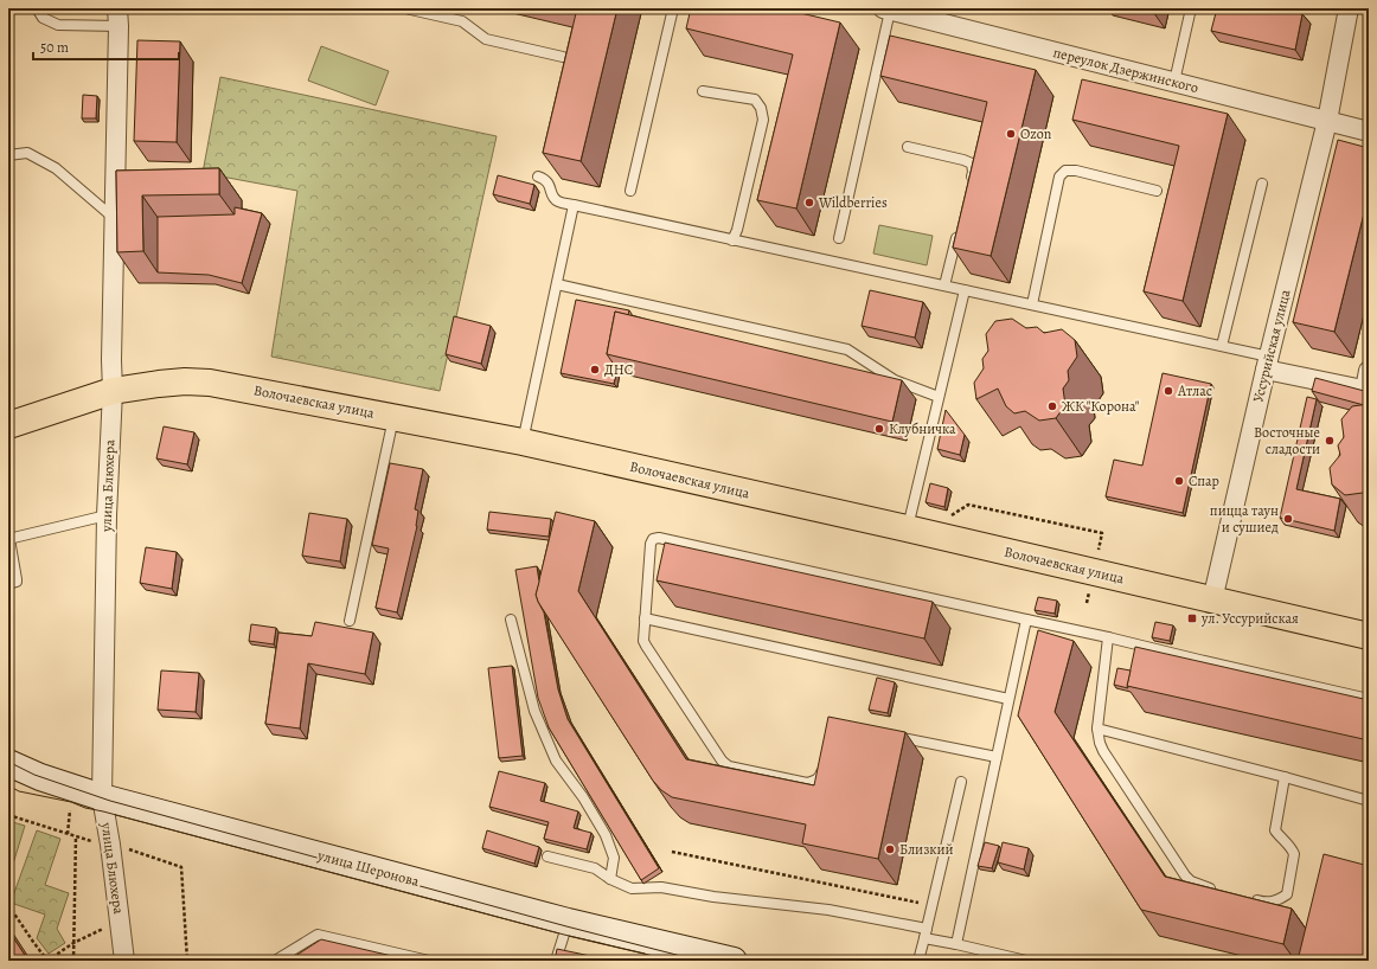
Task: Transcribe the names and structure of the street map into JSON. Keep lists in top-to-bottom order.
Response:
{
  "streets": {
    "main road": ["Волочаевская улица", "улица Шеронова"],
    "street": ["переулок Дзержинского", "Уссурийская улица", "улица Блюхера"]
  },
  "crossings": [
    ["переулок Дзержинского", "Уссурийская улица"],
    ["Уссурийская улица", "Волочаевская улица"],
    ["Волочаевская улица", "улица Блюхера"],
    ["улица Блюхера", "улица Шеронова"]
  ],
  "places": {
    "other": [
      "Ozon",
      "Wildberries",
      "ДНС",
      "Атлас",
      "ЖК \"Корона\"",
      "Клубничка",
      "Восточные сладости",
      "Спар",
      "пицца таун и сушиед",
      "Близкий"
    ],
    "transit": ["ул. Уссурийская"]
  },
  "scale_bar": "50 m"
}
